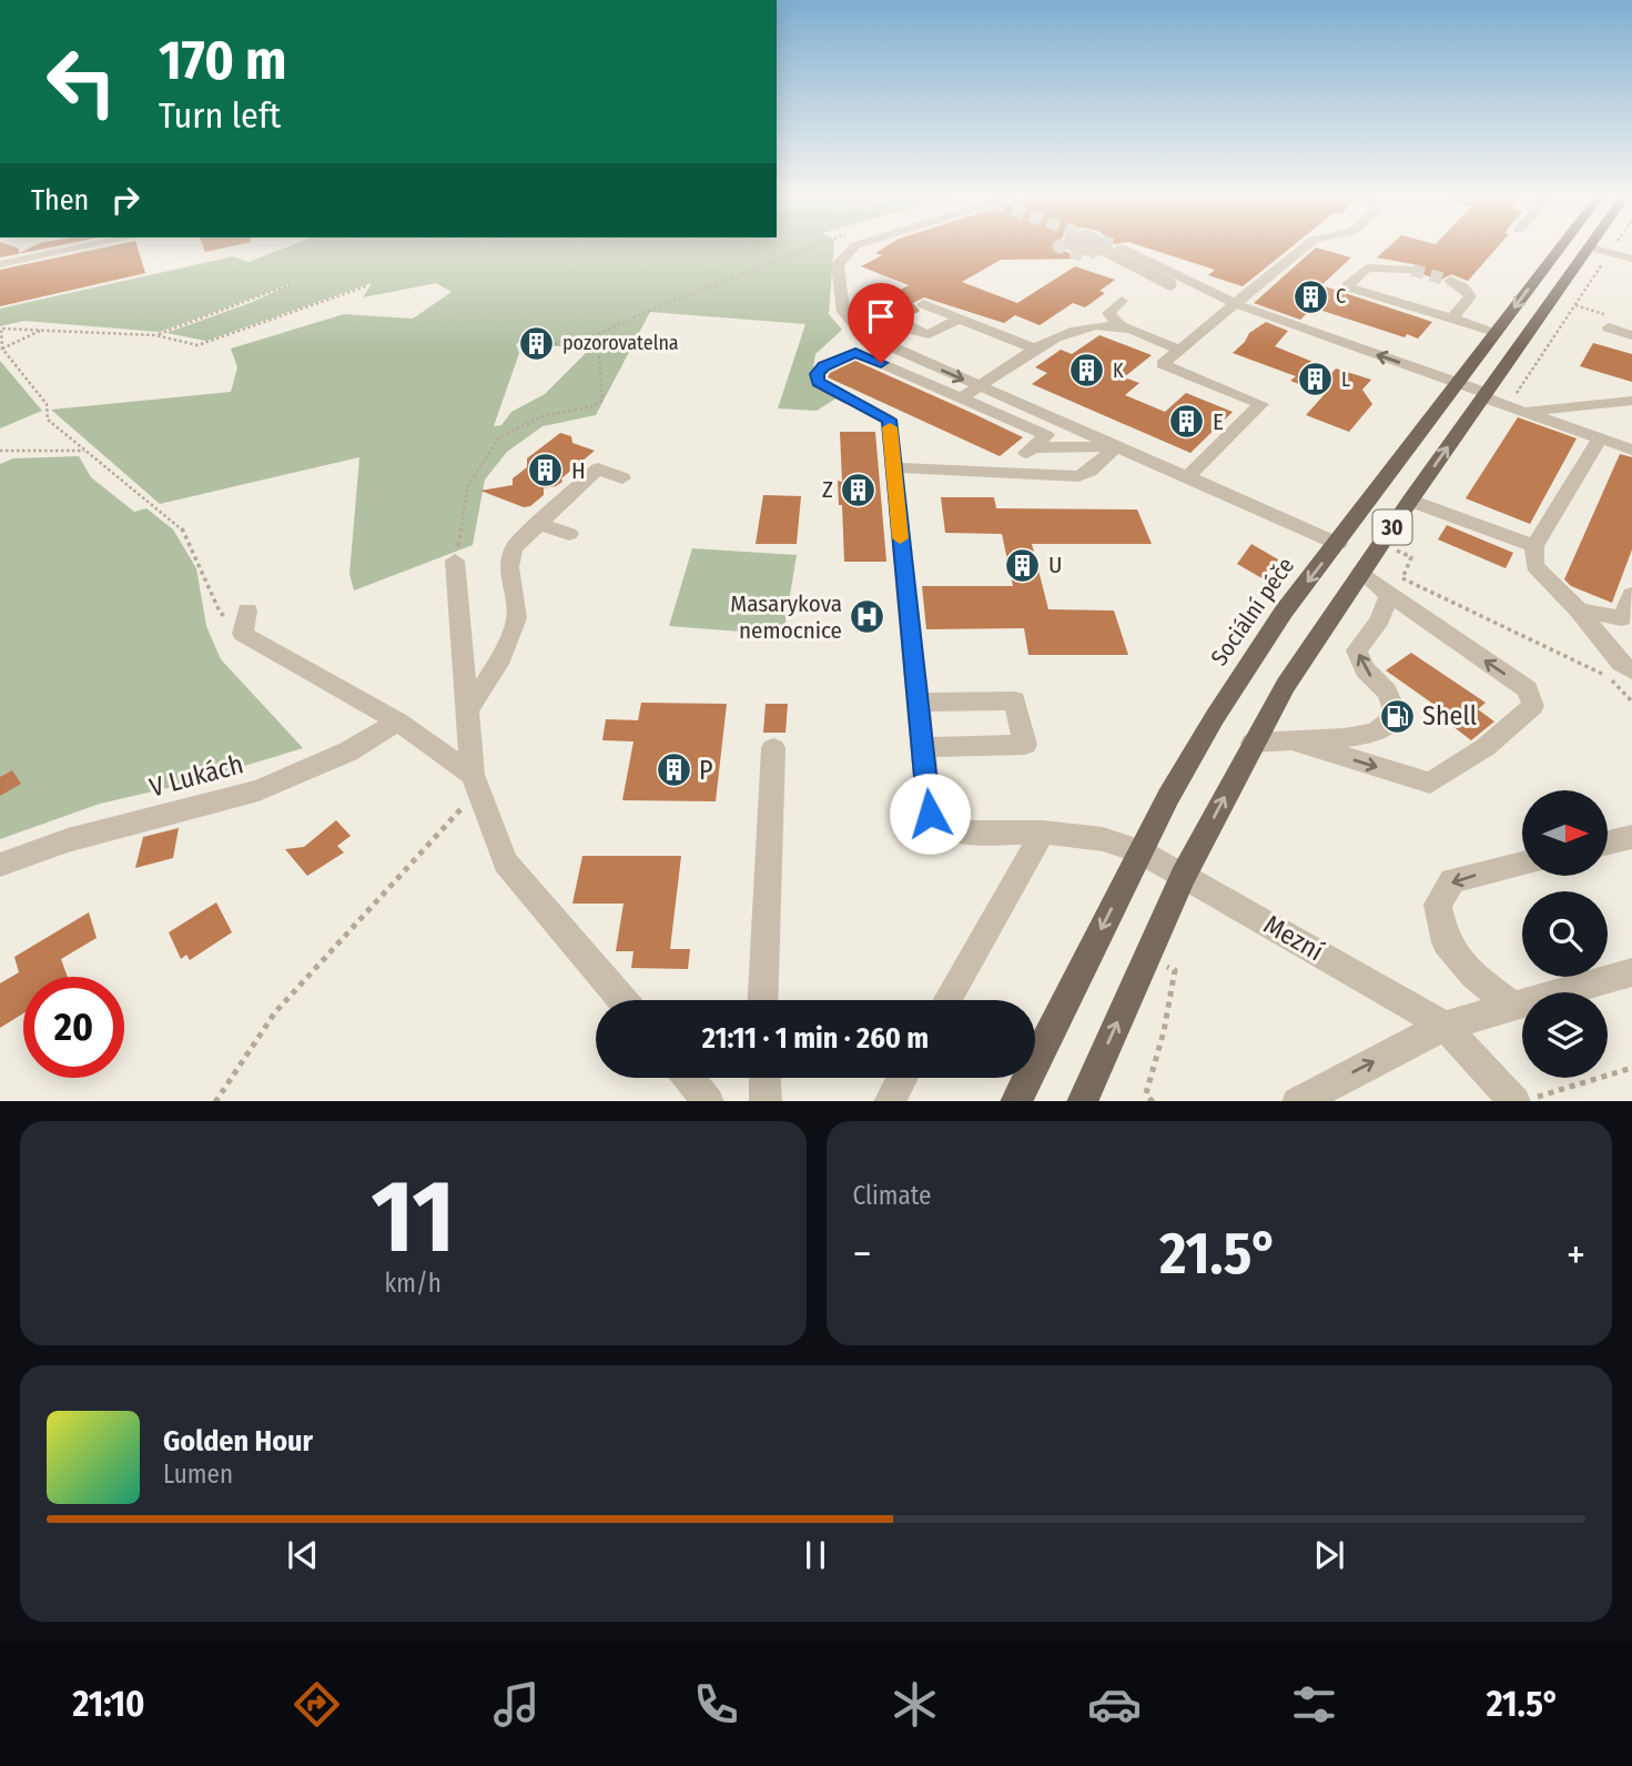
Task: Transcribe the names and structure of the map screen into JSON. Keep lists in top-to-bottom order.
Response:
{
  "streets": {
    "main road": ["30", "Sociální péče"],
    "street": ["V Lukách", "Mezní"]
  },
  "crossings": [
    ["30", "Mezní"],
    ["Sociální péče", "Mezní"]
  ],
  "places": {
    "building": [
      "C",
      "pozorovatelna",
      "K",
      "L",
      "E",
      "H",
      "Z",
      "U",
      "P"
    ],
    "hospital": ["Masarykova nemocnice"],
    "fuel station": ["Shell"]
  },
  "north": "right",
  "page": {
    "turn": ["170 m", "Turn left"],
    "then": "Then",
    "limit": "20",
    "trip": "21:11 · 1 min · 260 m",
    "tile": [
      ["11", "km/h"],
      "Climate"
    ],
    "heat": ["−", "21.5°", "+"],
    "song": ["Golden Hour", "Lumen"],
    "tabs": ["21:10", "21.5°"]
  }
}
